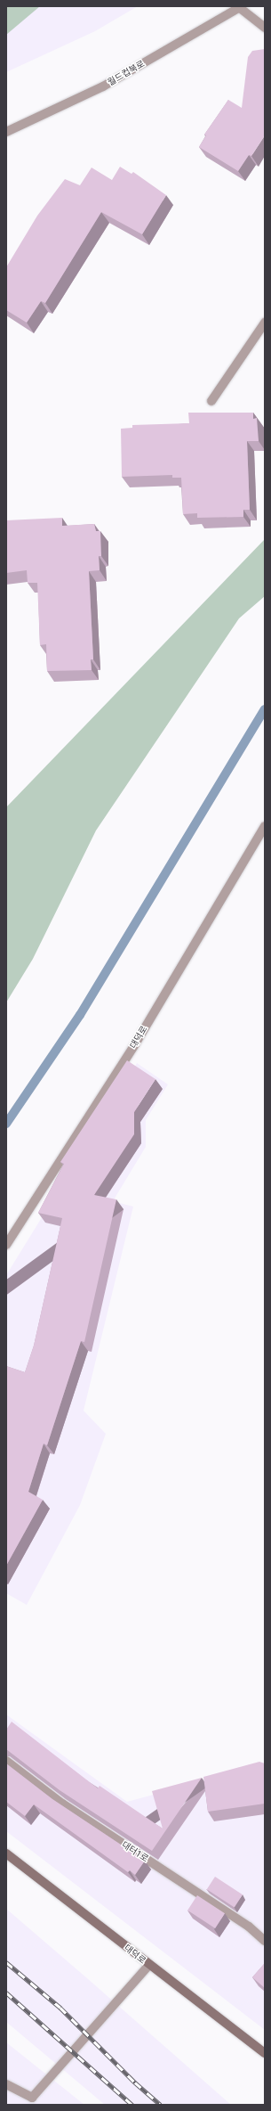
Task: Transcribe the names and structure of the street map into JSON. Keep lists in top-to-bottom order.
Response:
{
  "streets": {
    "street": ["월드컵북로", "대덕로", "대터1로"]
  }
}
